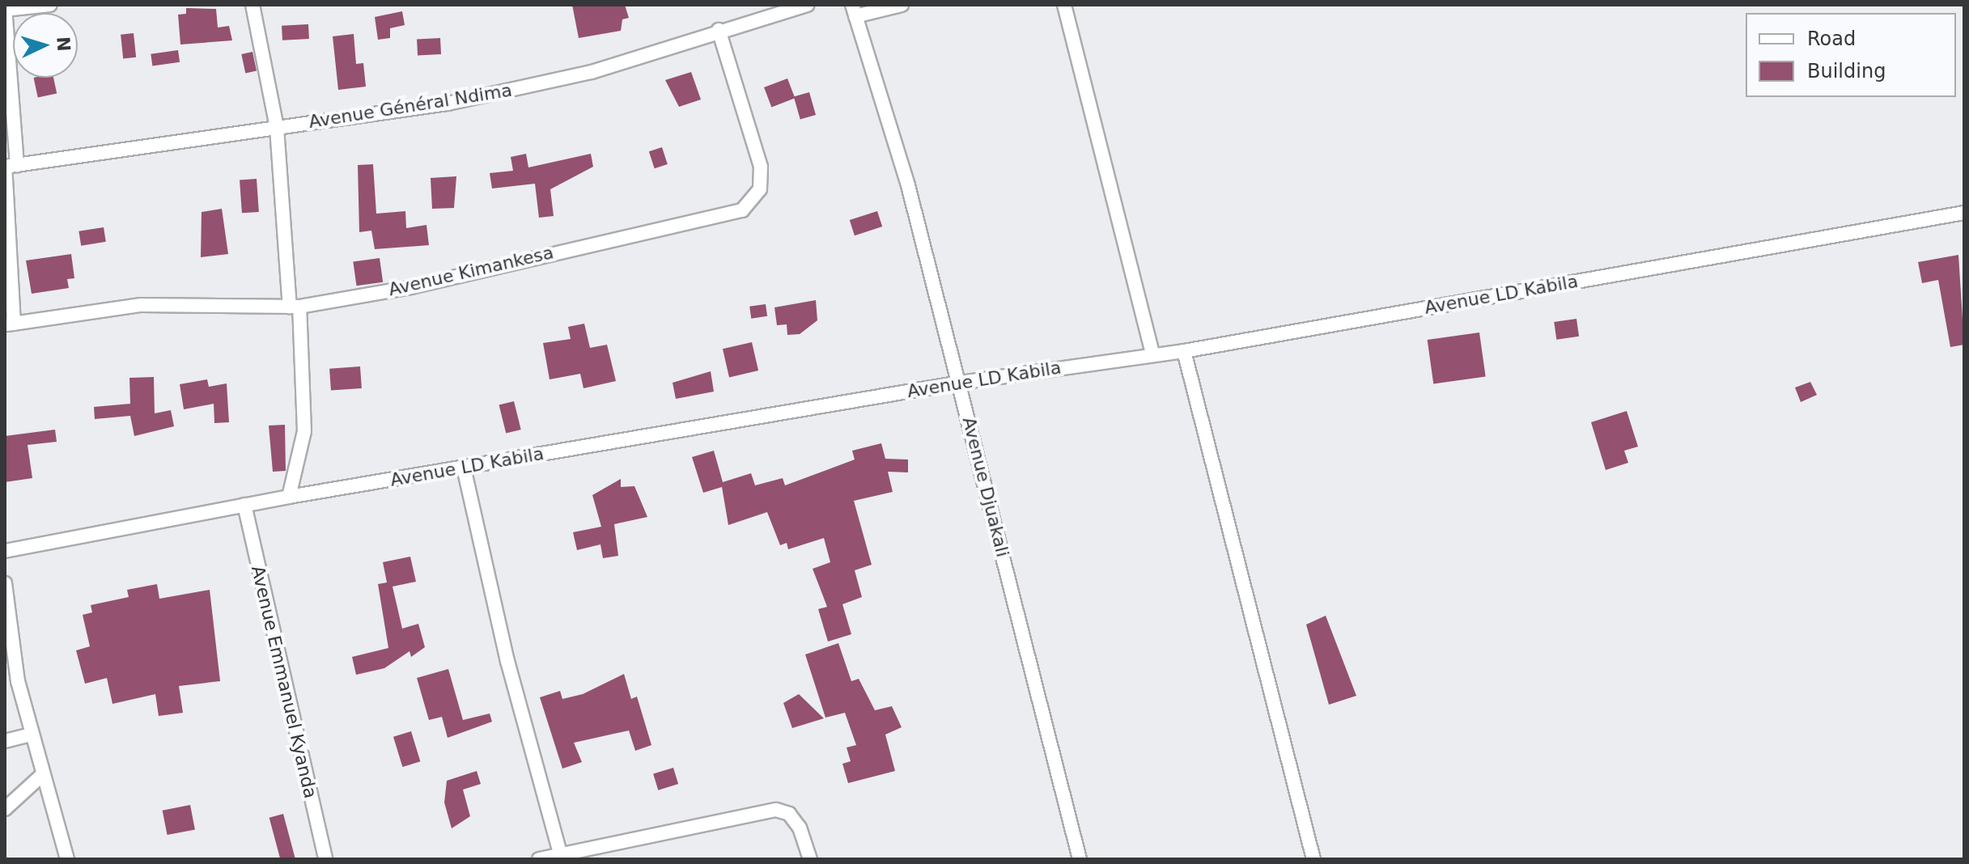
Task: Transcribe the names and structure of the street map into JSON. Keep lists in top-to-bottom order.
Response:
{
  "streets": {
    "street": [
      "Avenue Général Ndima",
      "Avenue Kimankesa",
      "Avenue LD Kabila",
      "Avenue Djuakali",
      "Avenue Emmanuel Kyanda"
    ]
  },
  "crossings": [
    ["Avenue Général Ndima", "Avenue Kimankesa"],
    ["Avenue LD Kabila", "Avenue Djuakali"],
    ["Avenue LD Kabila", "Avenue Emmanuel Kyanda"]
  ],
  "legend": ["Road", "Building"],
  "north": "right"
}
